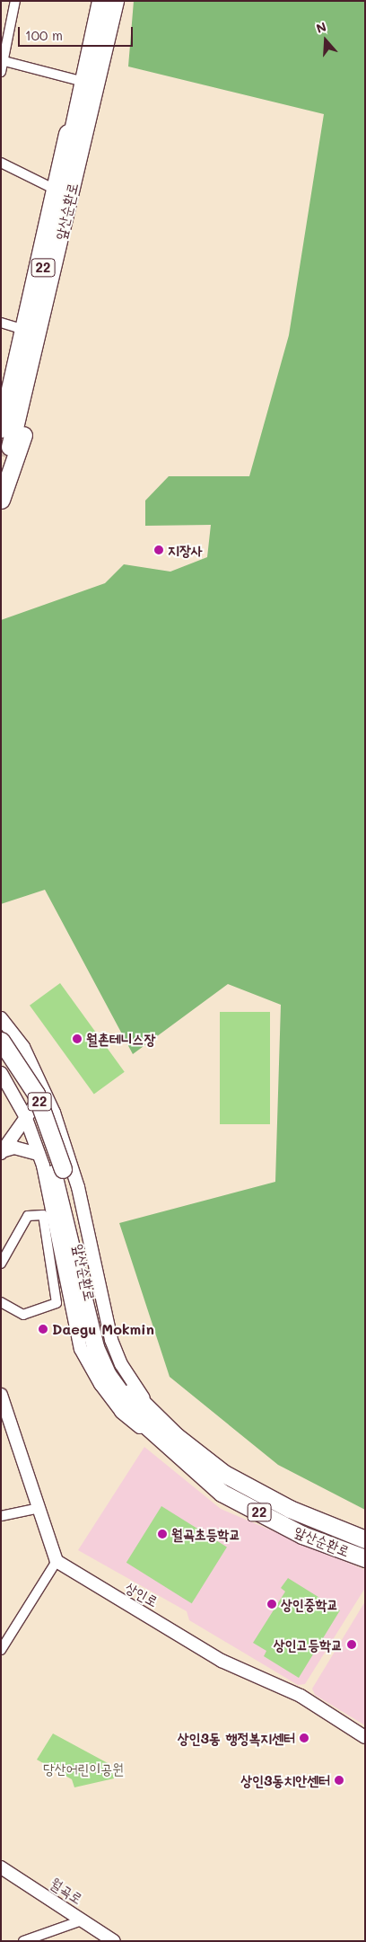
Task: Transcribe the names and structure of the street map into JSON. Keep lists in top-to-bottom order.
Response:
{
  "streets": {
    "highway": ["앞산순환로", "22"],
    "street": ["상인로", "월곡로"]
  },
  "parks": ["당산어린이공원"],
  "places": [
    "지장사",
    "월촌테니스장",
    "Daegu Mokmin",
    "월곡초등학교",
    "상인중학교",
    "상인고등학교",
    "상인3동 행정복지센터",
    "상인3동치안센터"
  ],
  "scale_bar": "100 m",
  "north": "top"
}
